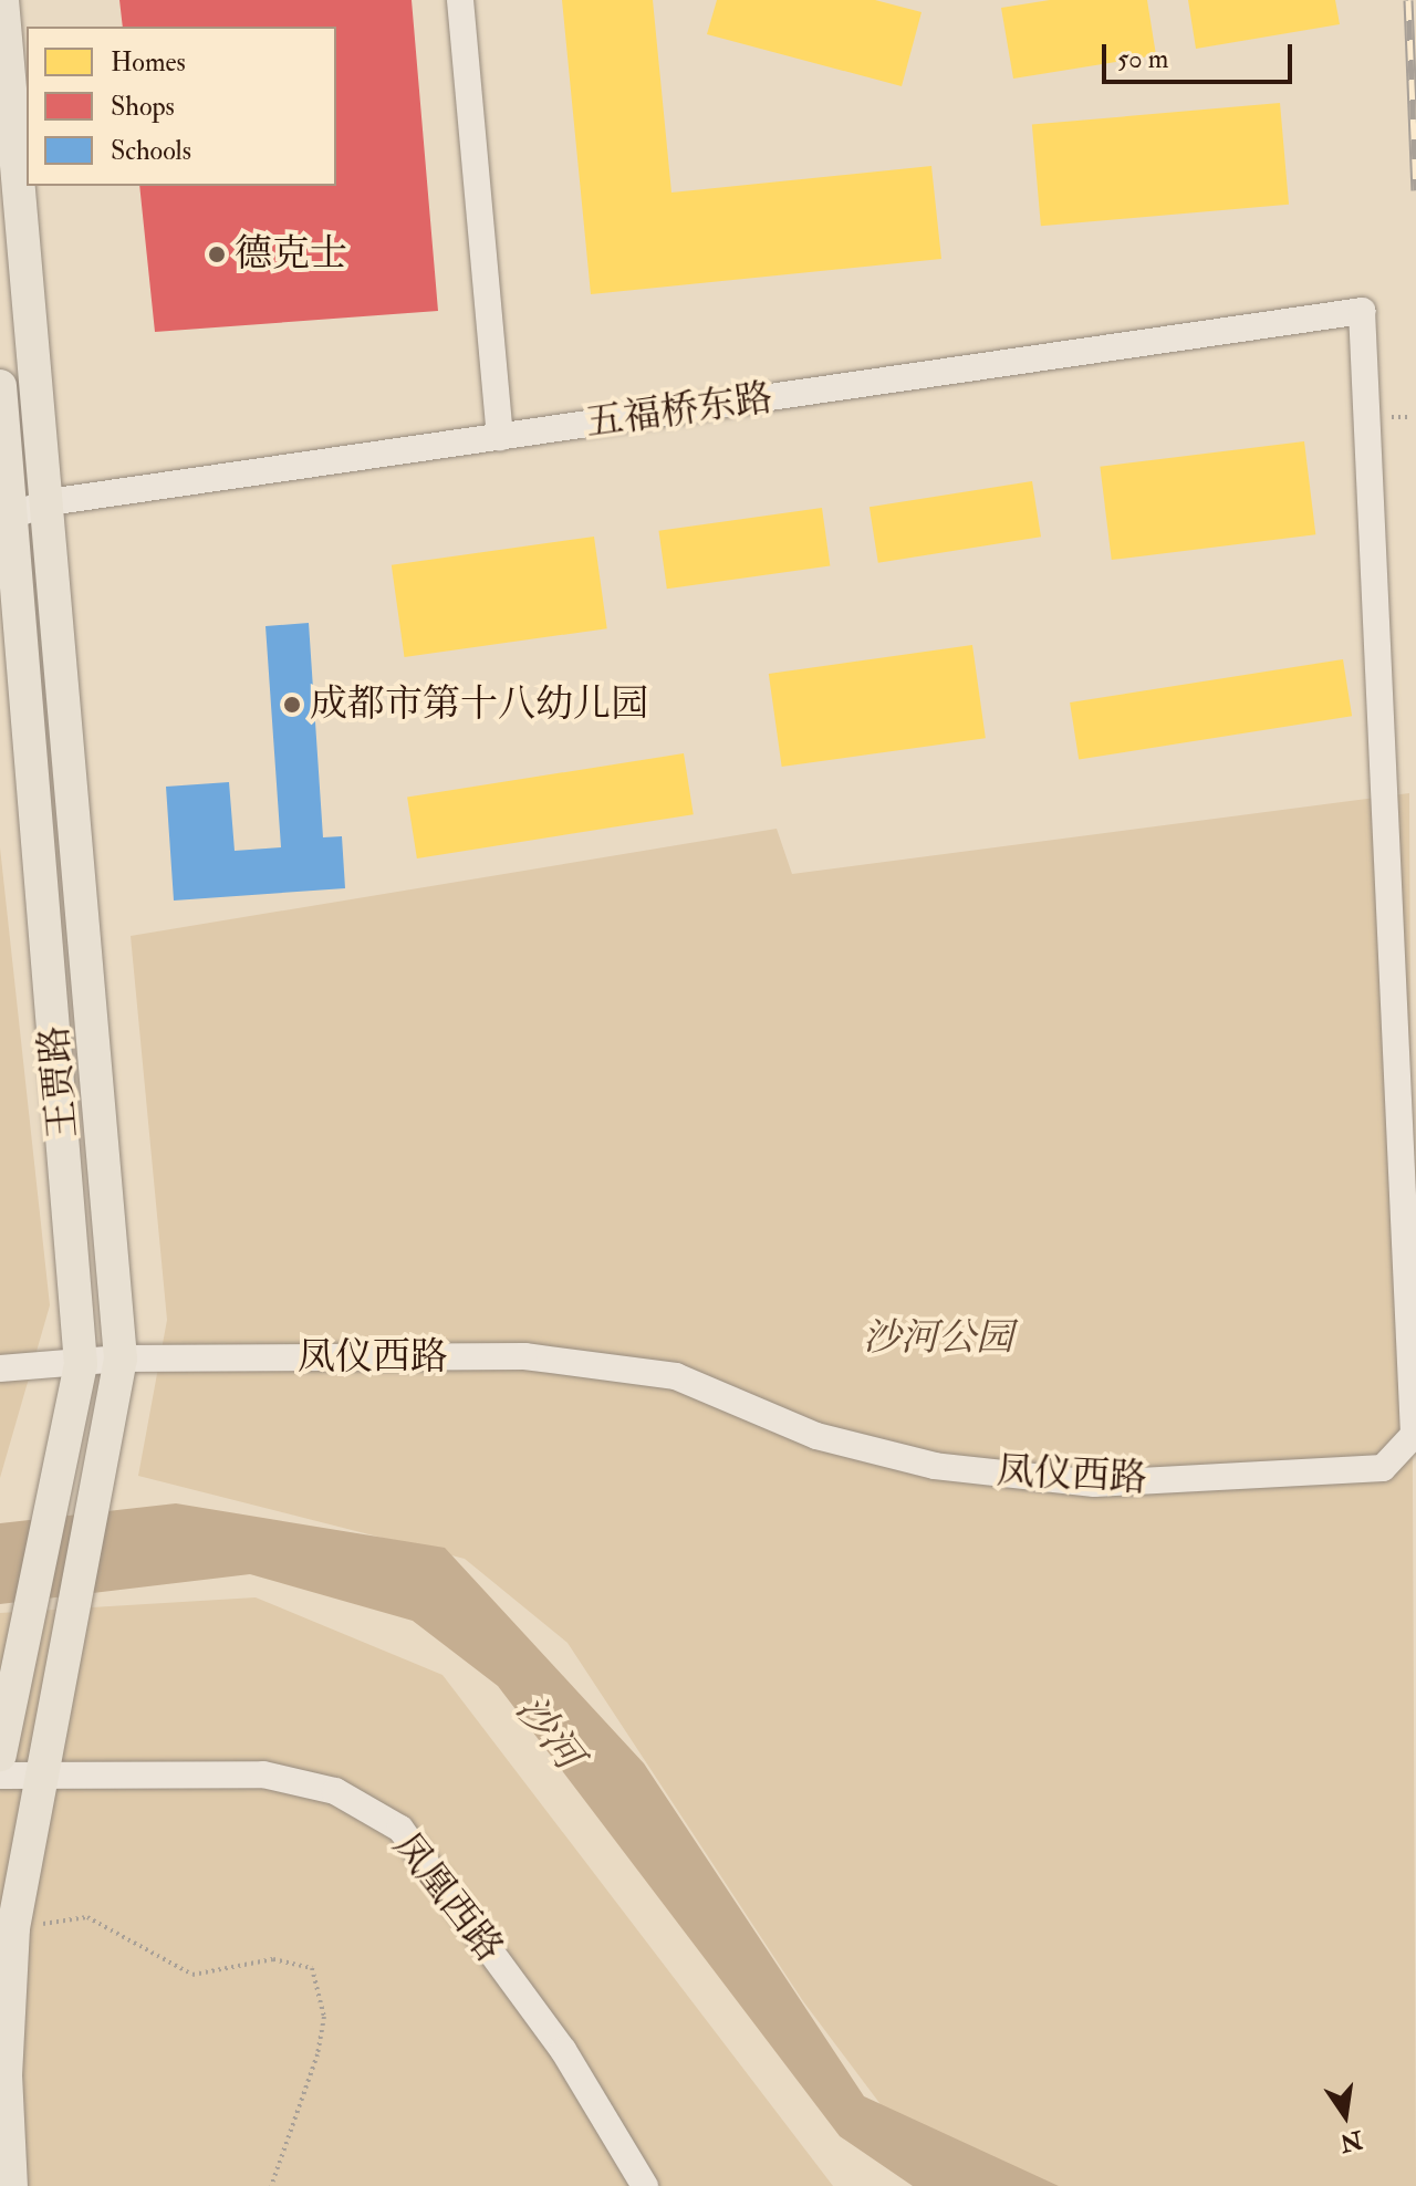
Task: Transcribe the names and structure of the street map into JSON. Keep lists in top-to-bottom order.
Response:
{
  "streets": {
    "main road": ["王贾路"],
    "street": ["五福桥东路", "凤仪西路", "凤凰西路"]
  },
  "crossings": [
    ["五福桥东路", "王贾路"],
    ["五福桥东路", "凤仪西路"],
    ["王贾路", "凤仪西路"],
    ["王贾路", "凤凰西路"]
  ],
  "water": ["沙河"],
  "parks": ["沙河公园"],
  "places": ["德克士", "成都市第十八幼儿园"],
  "legend": ["Homes", "Shops", "Schools"],
  "scale_bar": "50 m",
  "north": "bottom"
}
